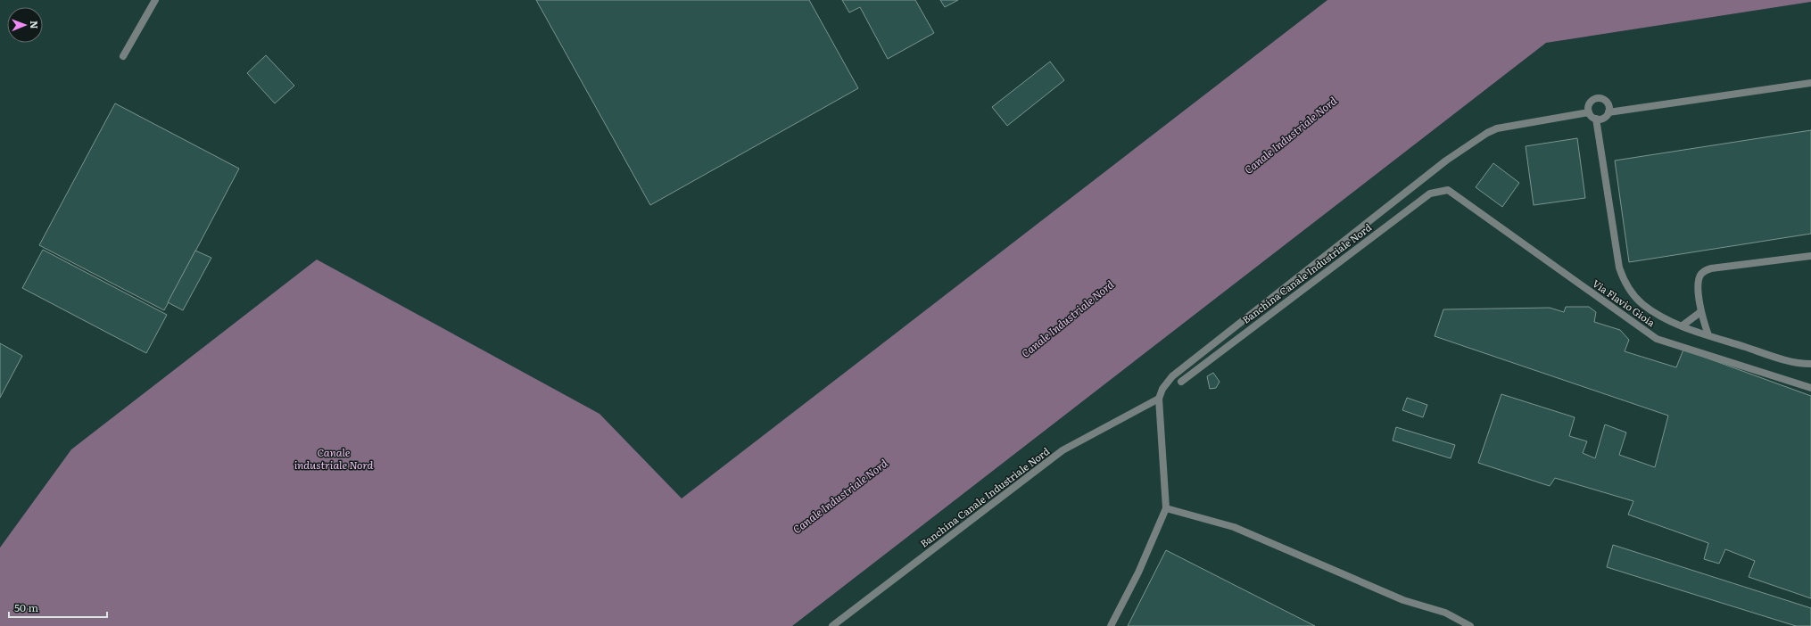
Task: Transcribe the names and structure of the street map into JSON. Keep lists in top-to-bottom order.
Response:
{
  "streets": {
    "street": ["Banchina Canale Industriale Nord", "Via Flavio Gioia"]
  },
  "crossings": [
    ["Banchina Canale Industriale Nord", "Via Flavio Gioia"]
  ],
  "water": ["Canale Industriale Nord", "Canale industriale Nord"],
  "scale_bar": "50 m",
  "north": "right"
}
